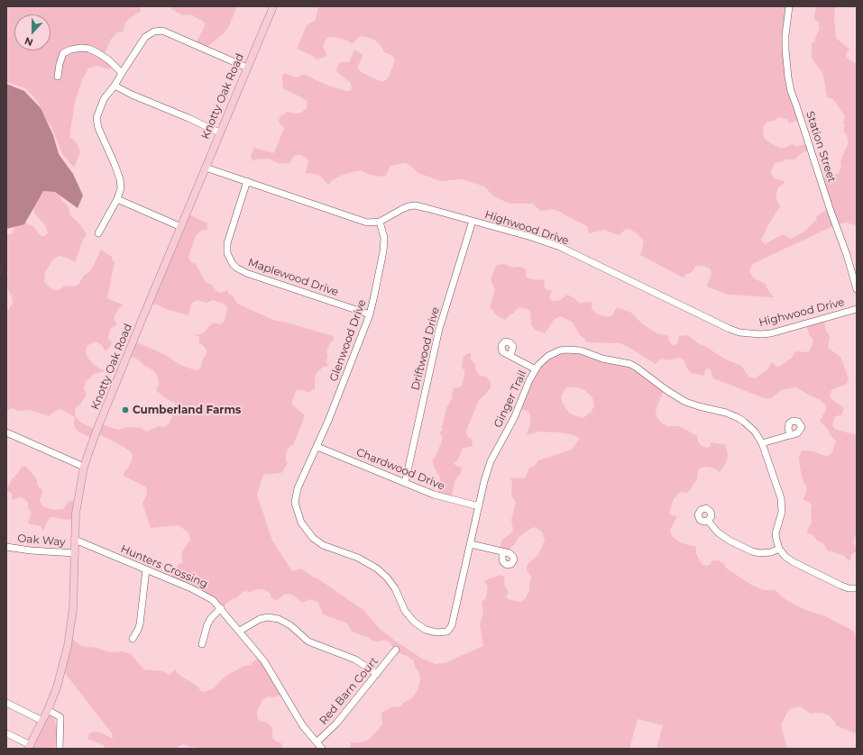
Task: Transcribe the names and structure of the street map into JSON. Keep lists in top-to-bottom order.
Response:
{
  "streets": {
    "main road": ["Knotty Oak Road"],
    "street": [
      "Station Street",
      "Highwood Drive",
      "Maplewood Drive",
      "Glenwood Drive",
      "Driftwood Drive",
      "Ginger Trail",
      "Chardwood Drive",
      "Oak Way",
      "Hunters Crossing",
      "Red Barn Court"
    ]
  },
  "crossings": [
    ["Knotty Oak Road", "Oak Way"],
    ["Knotty Oak Road", "Hunters Crossing"],
    ["Highwood Drive", "Glenwood Drive"],
    ["Highwood Drive", "Driftwood Drive"],
    ["Maplewood Drive", "Glenwood Drive"],
    ["Glenwood Drive", "Ginger Trail"],
    ["Glenwood Drive", "Chardwood Drive"],
    ["Driftwood Drive", "Chardwood Drive"],
    ["Ginger Trail", "Chardwood Drive"],
    ["Hunters Crossing", "Red Barn Court"]
  ],
  "places": ["Cumberland Farms"],
  "north": "bottom"
}
